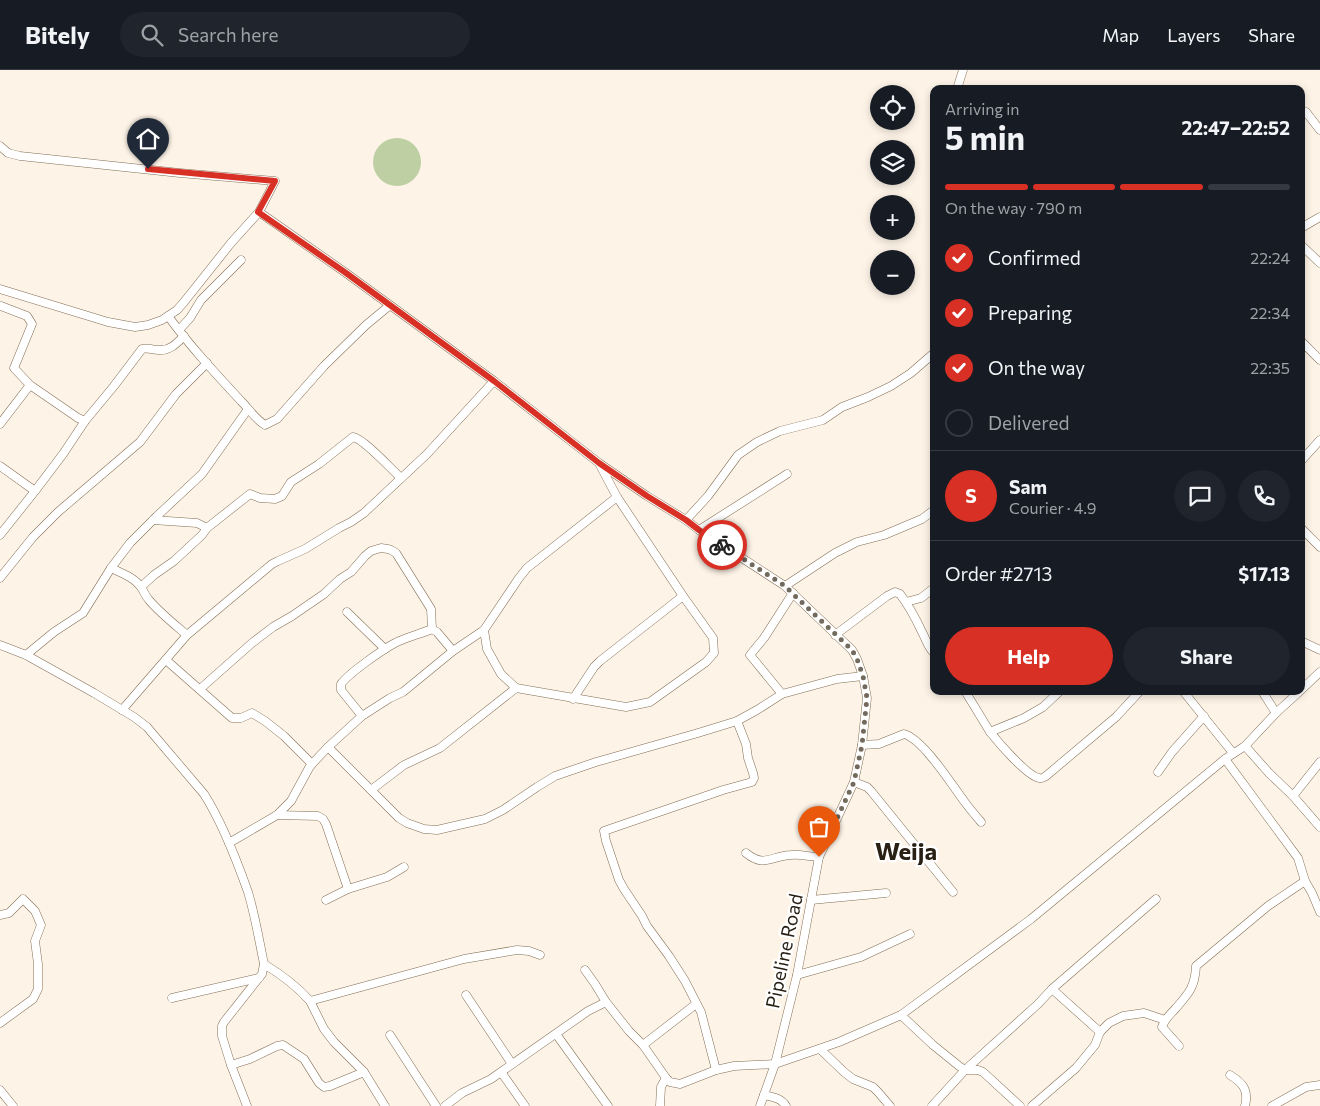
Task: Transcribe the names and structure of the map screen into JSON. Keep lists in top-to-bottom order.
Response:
{
  "streets": {
    "street": ["Pipeline Road"]
  },
  "districts": ["Weija"],
  "page": {
    "header": "Bitely",
    "search": "Search here",
    "nav": ["Map", "Layers", "Share"],
    "map_buttons": ["+", "−"],
    "heading": ["5 min", "Arriving in", "22:47–22:52"],
    "panel": [
      "Sam",
      "Courier · 4.9",
      "Order #2713",
      "$17.13"
    ],
    "bar": "On the way · 790 m",
    "list": [
      ["Confirmed", "22:24"],
      ["Preparing", "22:34"],
      ["On the way", "22:35"],
      "Delivered"
    ],
    "round": "S",
    "buttons": ["Help", "Share"]
  }
}
